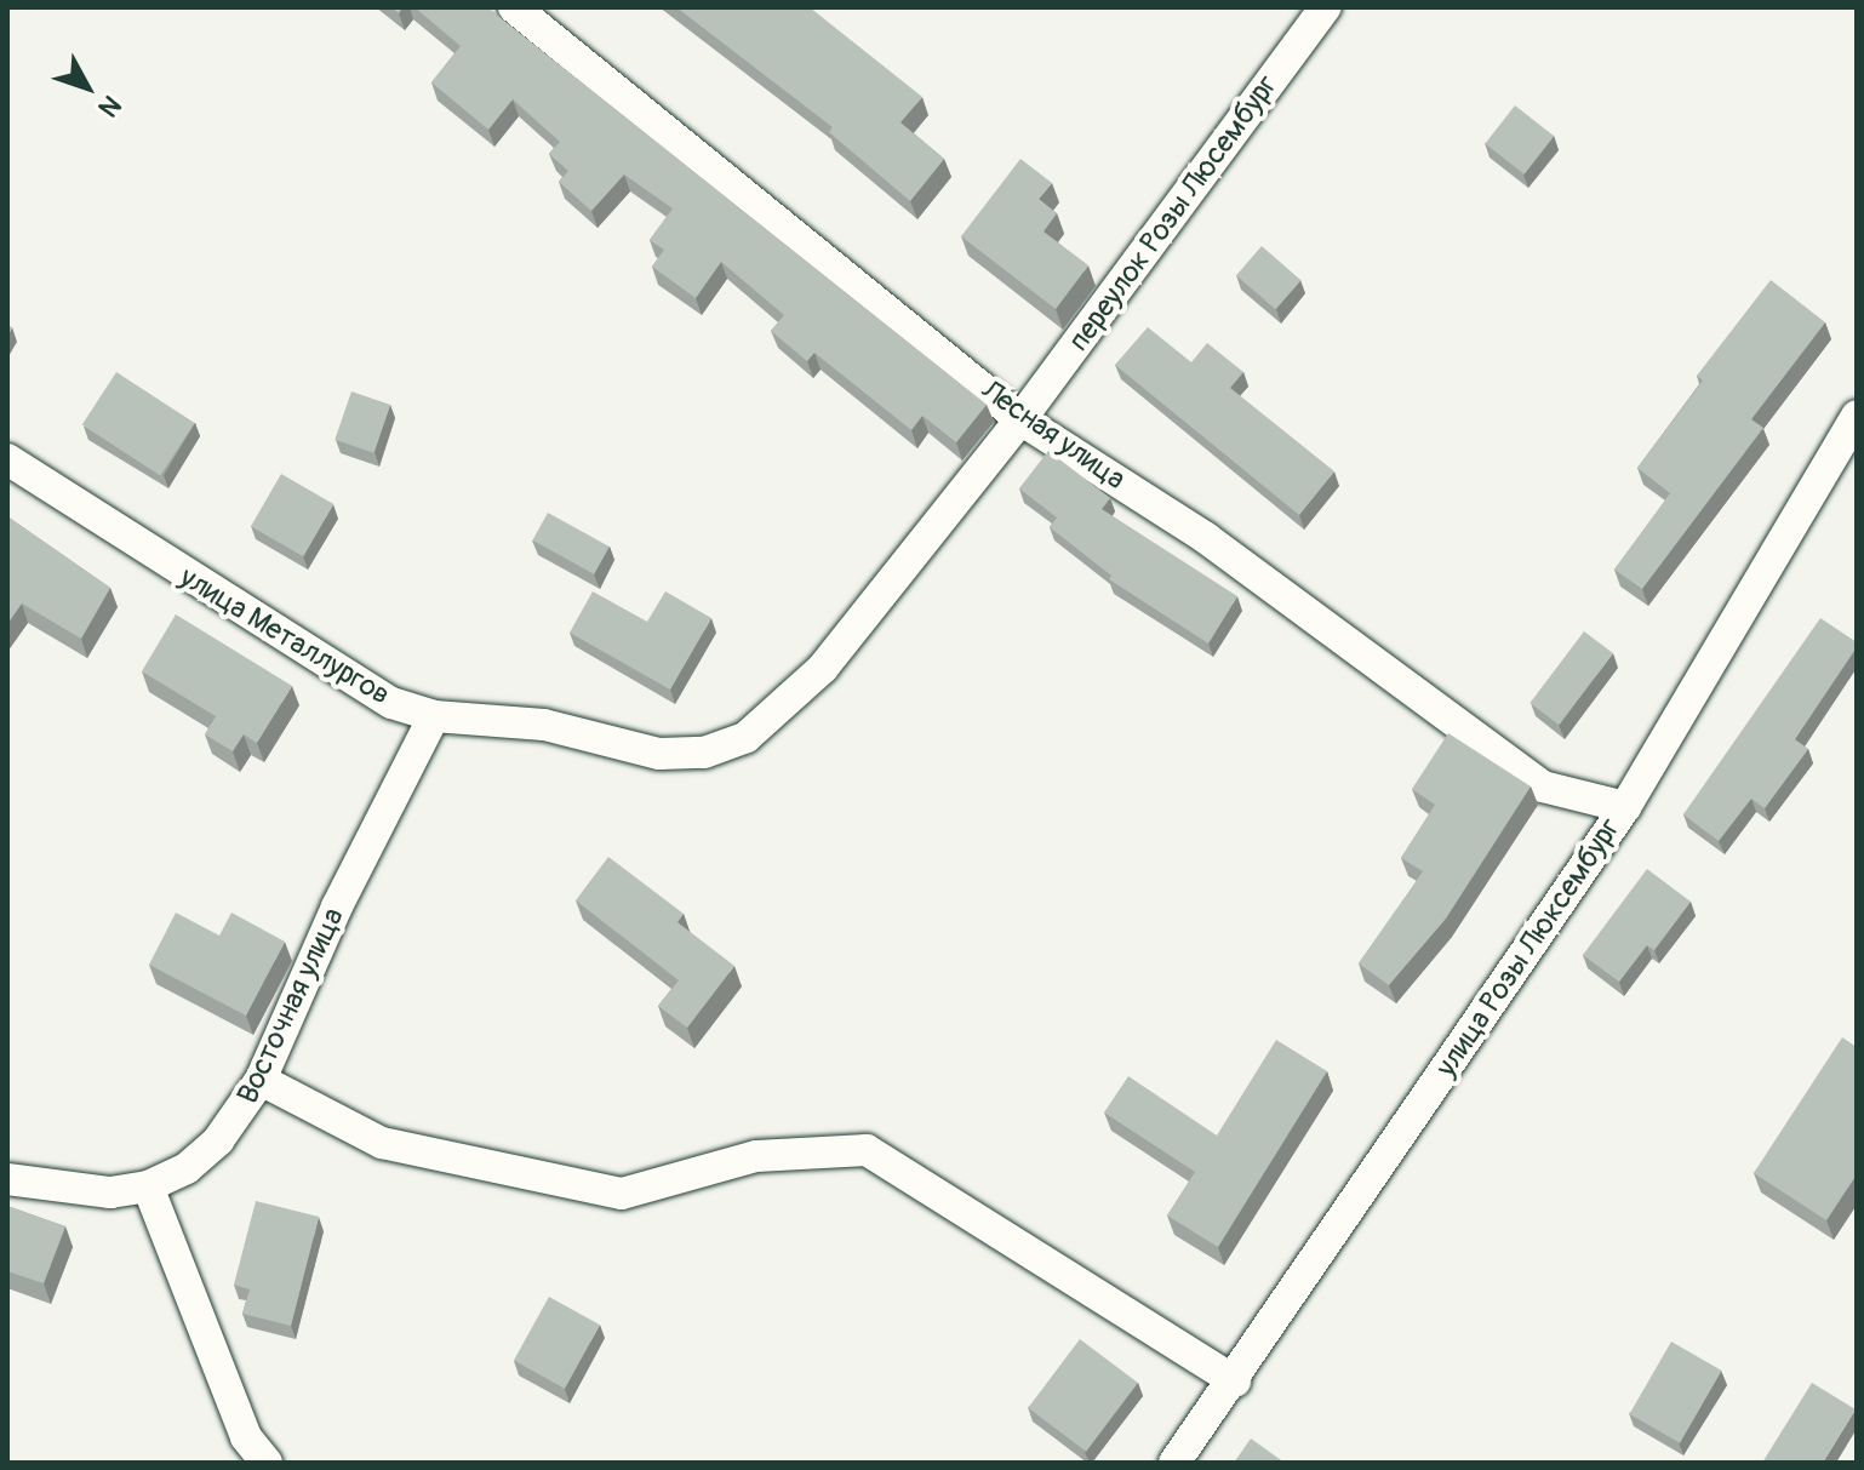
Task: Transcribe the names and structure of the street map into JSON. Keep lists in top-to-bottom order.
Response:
{
  "streets": {
    "street": [
      "переулок Розы Люсембург",
      "Лесная улица",
      "улица Металлургов",
      "улица Розы Люксембург",
      "Восточная улица"
    ]
  },
  "crossings": [
    ["переулок Розы Люсембург", "Лесная улица"],
    ["переулок Розы Люсембург", "улица Металлургов"],
    ["Лесная улица", "улица Металлургов"],
    ["Лесная улица", "улица Розы Люксембург"],
    ["улица Металлургов", "Восточная улица"]
  ],
  "north": "bottom right"
}
